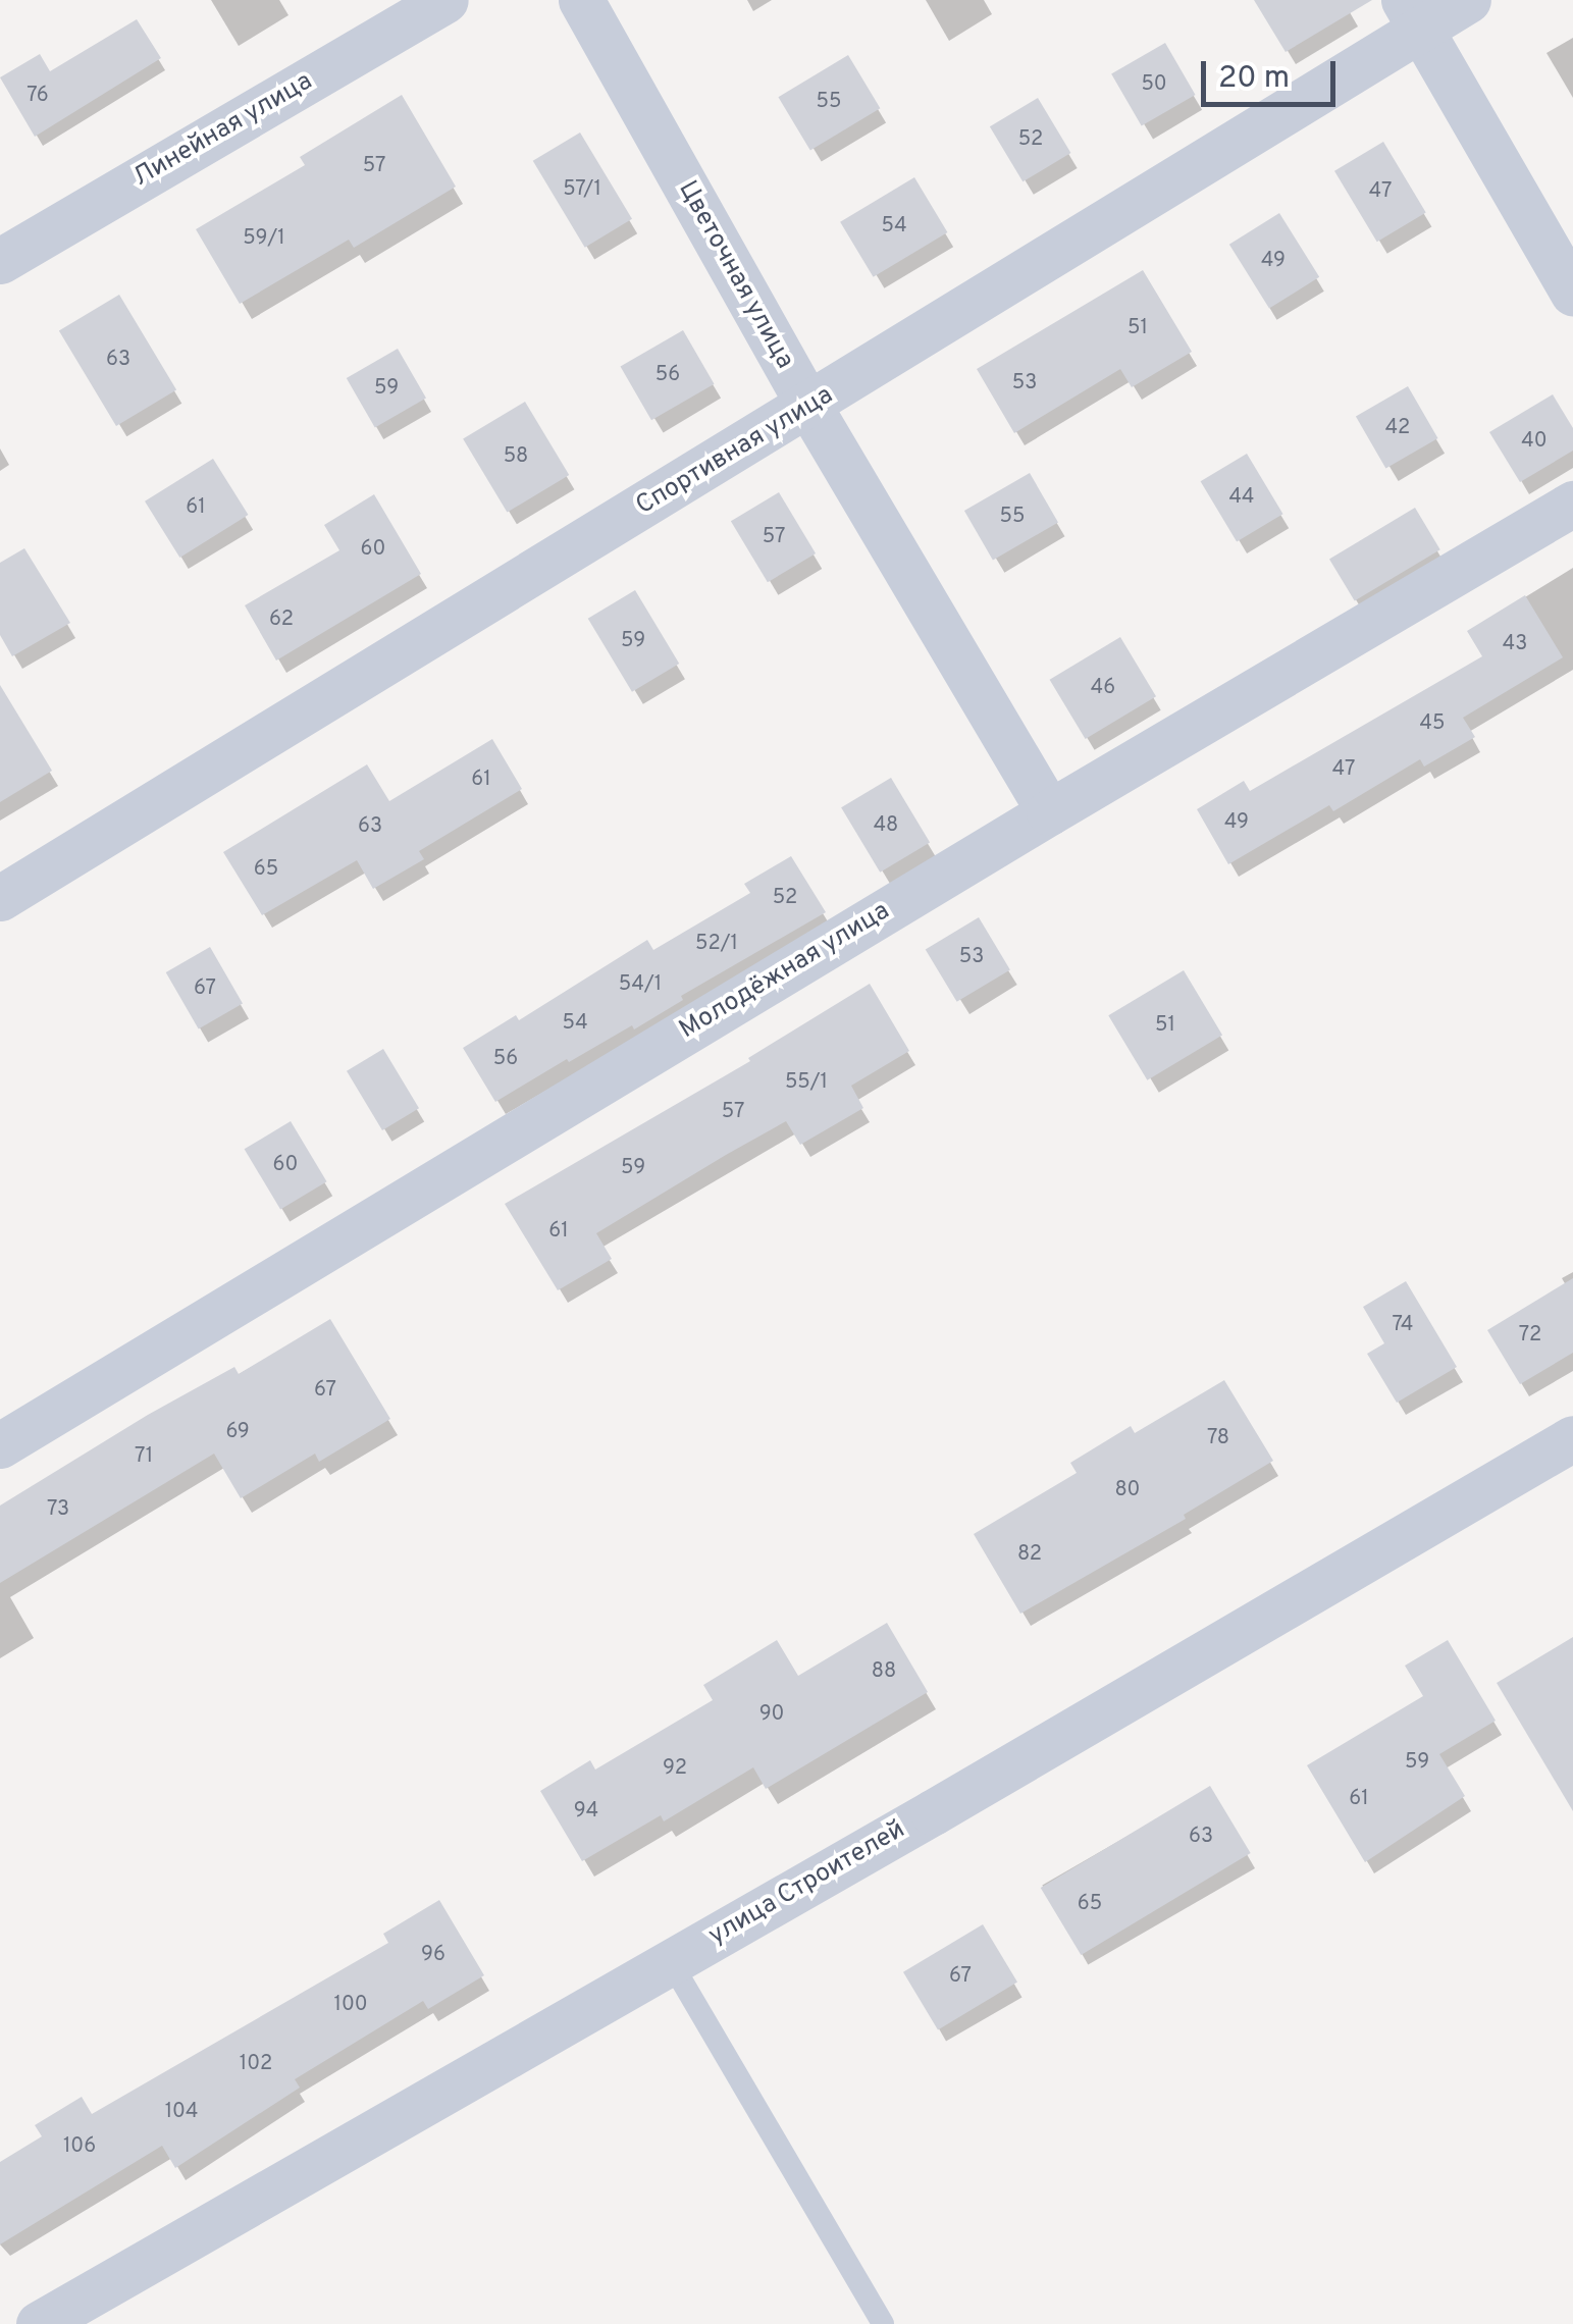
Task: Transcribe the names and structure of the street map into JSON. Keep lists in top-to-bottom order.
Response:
{
  "streets": {
    "street": [
      "Линейная улица",
      "Цветочная улица",
      "Спортивная улица",
      "Молодёжная улица",
      "улица Строителей"
    ]
  },
  "crossings": [
    ["Цветочная улица", "Спортивная улица"],
    ["Цветочная улица", "Молодёжная улица"]
  ],
  "house_numbers": [
    "50",
    "76",
    "55",
    "52",
    "57",
    "57/1",
    "47",
    "54",
    "59/1",
    "49",
    "51",
    "63",
    "56",
    "53",
    "59",
    "42",
    "40",
    "58",
    "44",
    "61",
    "55",
    "57",
    "60",
    "62",
    "59",
    "43",
    "46",
    "45",
    "47",
    "61",
    "49",
    "48",
    "63",
    "65",
    "52",
    "52/1",
    "53",
    "54/1",
    "67",
    "54",
    "51",
    "56",
    "55/1",
    "57",
    "60",
    "59",
    "61",
    "74",
    "72",
    "67",
    "69",
    "78",
    "71",
    "80",
    "73",
    "82",
    "88",
    "90",
    "59",
    "92",
    "61",
    "94",
    "63",
    "65",
    "96",
    "67",
    "100",
    "102",
    "104",
    "106"
  ],
  "scale_bar": "20 m"
}
